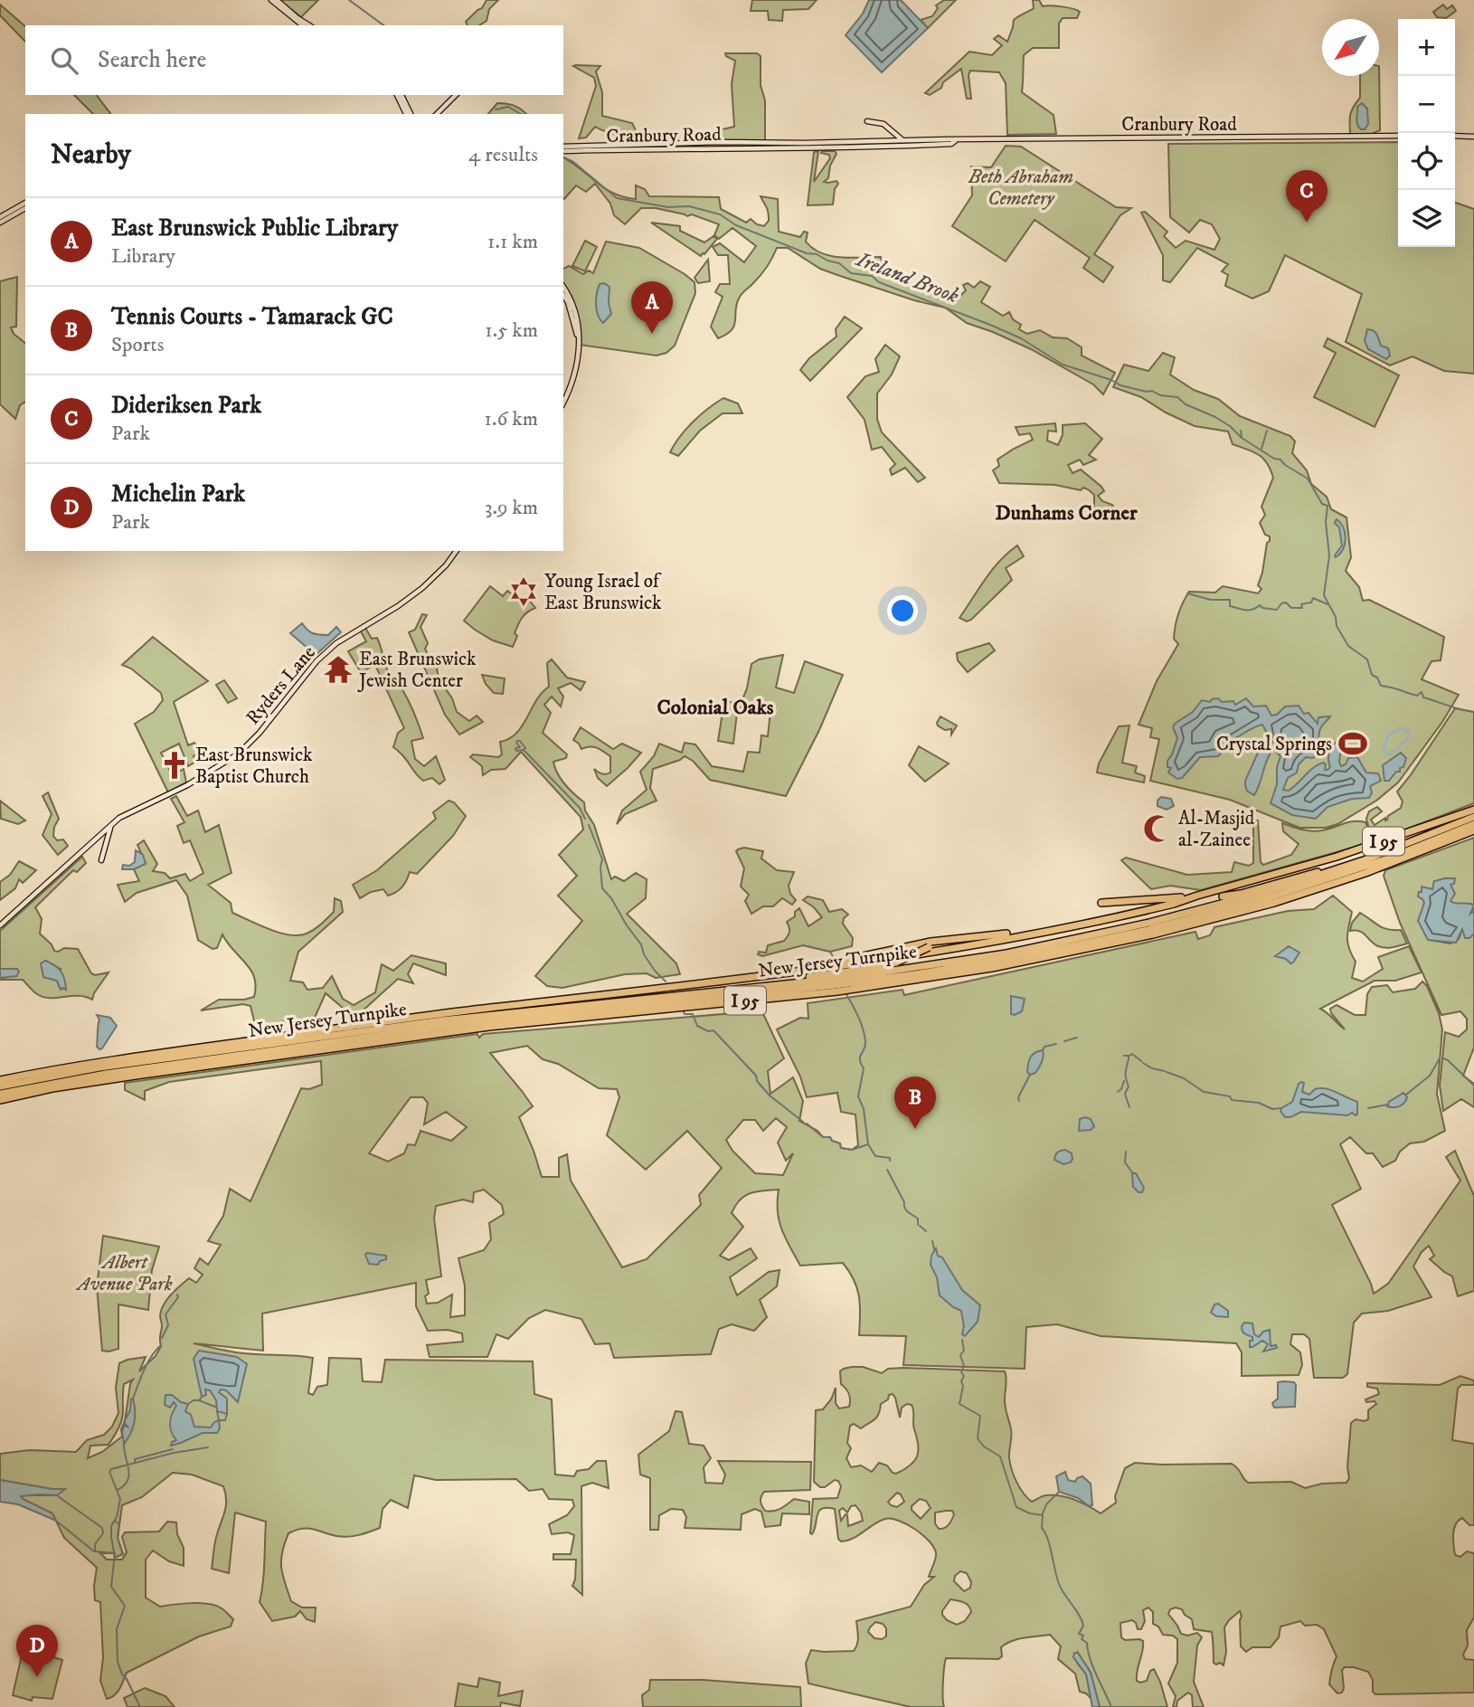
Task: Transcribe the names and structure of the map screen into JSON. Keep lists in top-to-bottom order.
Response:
{
  "streets": {
    "highway": ["I 95", "New Jersey Turnpike"],
    "main road": ["Cranbury Road", "Ryders Lane"]
  },
  "districts": ["Dunhams Corner", "Colonial Oaks"],
  "water": ["Ireland Brook"],
  "parks": ["Beth Abraham Cemetery", "Albert Avenue Park"],
  "places": {
    "synagogue": ["Young Israel of East Brunswick"],
    "temple": ["East Brunswick Jewish Center"],
    "sports": ["Crystal Springs"],
    "church": ["East Brunswick Baptist Church"],
    "mosque": ["Al-Masjid al-Zainee"]
  },
  "north": "bottom left",
  "page": {
    "map_buttons": ["+", "−"],
    "search": "Search here",
    "heading": ["Nearby", "4 results"],
    "pins": [
      "C",
      "A",
      "B",
      "D"
    ],
    "list": [
      {
        "mark": "A",
        "name": "East Brunswick Public Library",
        "note": "Library",
        "value": "1.1 km"
      },
      {
        "mark": "B",
        "name": "Tennis Courts - Tamarack GC",
        "note": "Sports",
        "value": "1.5 km"
      },
      {
        "mark": "C",
        "name": "Dideriksen Park",
        "note": "Park",
        "value": "1.6 km"
      },
      {
        "mark": "D",
        "name": "Michelin Park",
        "note": "Park",
        "value": "3.9 km"
      }
    ]
  }
}
